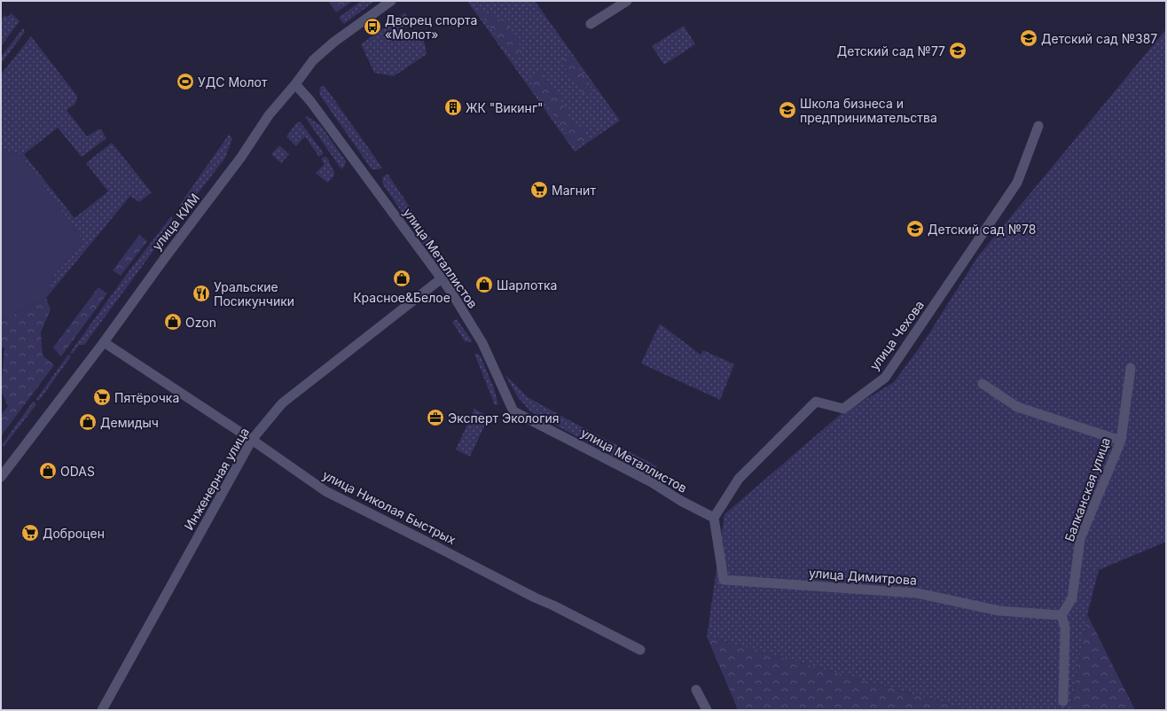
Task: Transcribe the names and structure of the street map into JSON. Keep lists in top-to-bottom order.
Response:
{
  "streets": {
    "street": [
      "улица КИМ",
      "улица Металлистов",
      "улица Чехова",
      "Инженерная улица",
      "Балканская улица",
      "улица Николая Быстрых",
      "улица Димитрова"
    ]
  },
  "crossings": [
    ["улица КИМ", "улица Металлистов"],
    ["улица КИМ", "улица Николая Быстрых"],
    ["улица Металлистов", "улица Чехова"],
    ["улица Металлистов", "Инженерная улица"],
    ["улица Металлистов", "улица Димитрова"],
    ["улица Чехова", "улица Димитрова"],
    ["Инженерная улица", "улица Николая Быстрых"],
    ["Балканская улица", "улица Димитрова"]
  ],
  "places": {
    "bus stop": ["Дворец спорта «Молот»"],
    "school or university": [
      "Детский сад №387",
      "Детский сад №77",
      "Школа бизнеса и предпринимательства",
      "Детский сад №78"
    ],
    "sports": ["УДС Молот"],
    "building": ["ЖК \"Викинг\""],
    "supermarket": ["Магнит", "Пятёрочка", "Доброцен"],
    "shop": [
      "Красное&Белое",
      "Шарлотка",
      "Ozon",
      "Демидыч",
      "ODAS"
    ],
    "restaurant": ["Уральские Посикунчики"],
    "office": ["Эксперт Экология"]
  }
}
